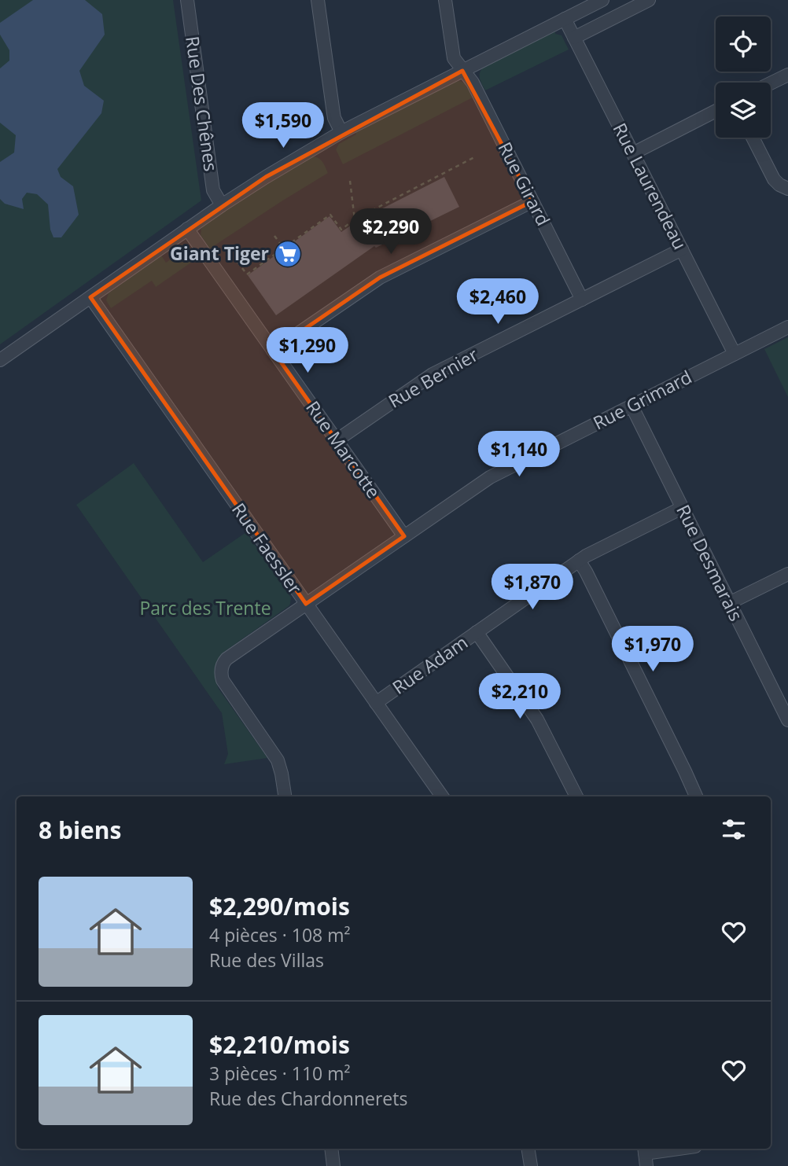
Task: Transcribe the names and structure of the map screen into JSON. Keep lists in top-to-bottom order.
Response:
{
  "streets": {
    "street": [
      "Rue Des Chênes",
      "Rue Girard",
      "Rue Laurendeau",
      "Rue Bernier",
      "Rue Grimard",
      "Rue Marcotte",
      "Rue Faessler",
      "Rue Desmarais",
      "Rue Adam"
    ]
  },
  "crossings": [
    ["Rue Girard", "Rue Bernier"],
    ["Rue Laurendeau", "Rue Bernier"],
    ["Rue Laurendeau", "Rue Grimard"],
    ["Rue Bernier", "Rue Marcotte"],
    ["Rue Grimard", "Rue Marcotte"],
    ["Rue Grimard", "Rue Faessler"],
    ["Rue Grimard", "Rue Desmarais"],
    ["Rue Faessler", "Rue Adam"],
    ["Rue Desmarais", "Rue Adam"]
  ],
  "parks": ["Parc des Trente"],
  "places": {
    "supermarket": ["Giant Tiger"]
  },
  "page": {
    "price": [
      "$1,590",
      "$2,290",
      "$2,460",
      "$1,290",
      "$1,140",
      "$1,870",
      "$1,970",
      "$2,210"
    ],
    "heading": "8 biens",
    "list": [
      {
        "name": "$2,290/mois",
        "note": "4 pièces · 108 m² · Rue des Villas"
      },
      {
        "name": "$2,210/mois",
        "note": "3 pièces · 110 m² · Rue des Chardonnerets"
      }
    ]
  }
}
